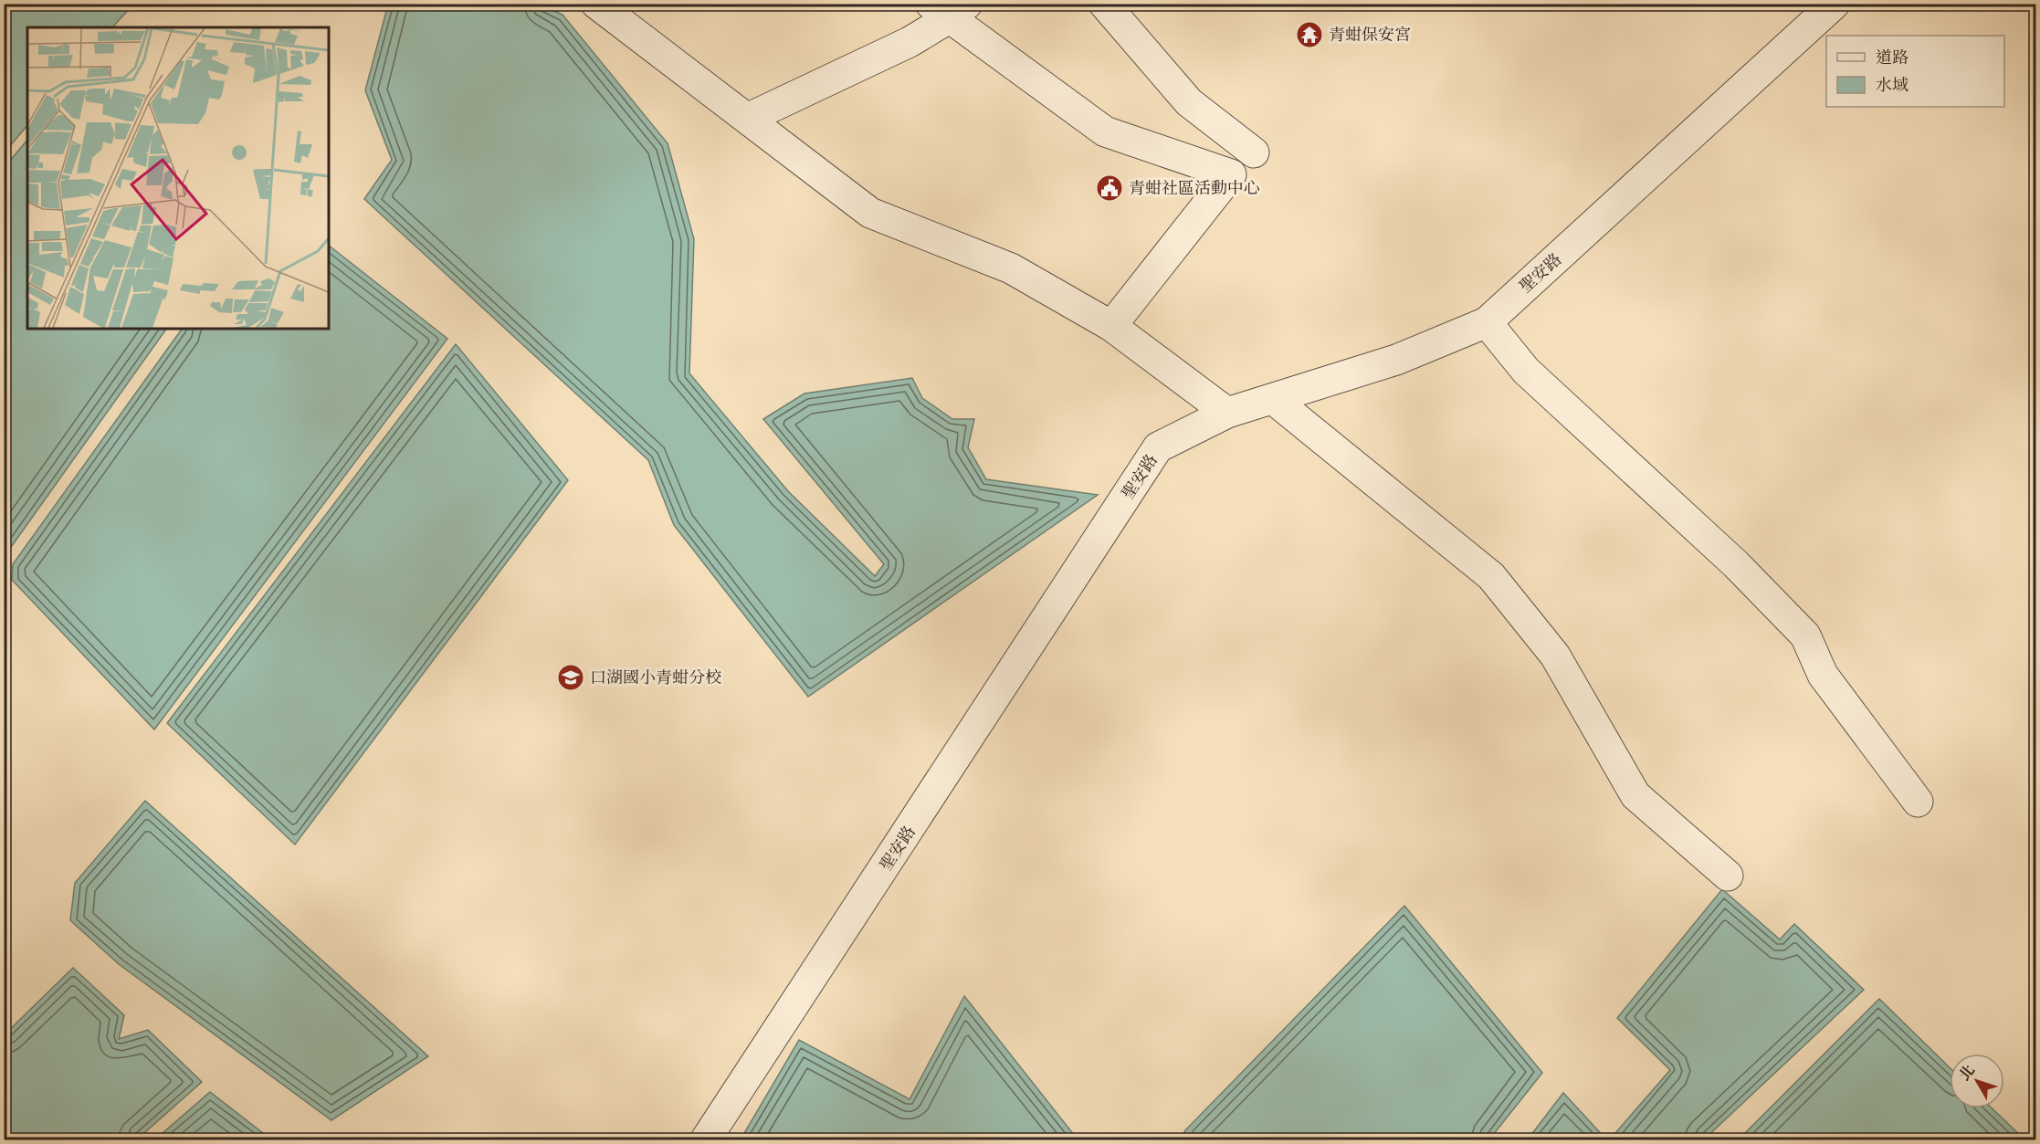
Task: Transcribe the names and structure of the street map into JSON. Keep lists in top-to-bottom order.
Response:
{
  "streets": {
    "street": ["聖安路"]
  },
  "places": {
    "temple": ["青蚶保安宮"],
    "public building": ["青蚶社區活動中心"],
    "school or university": ["口湖國小青蚶分校"]
  },
  "legend": ["道路", "水域"],
  "north": "top left"
}
